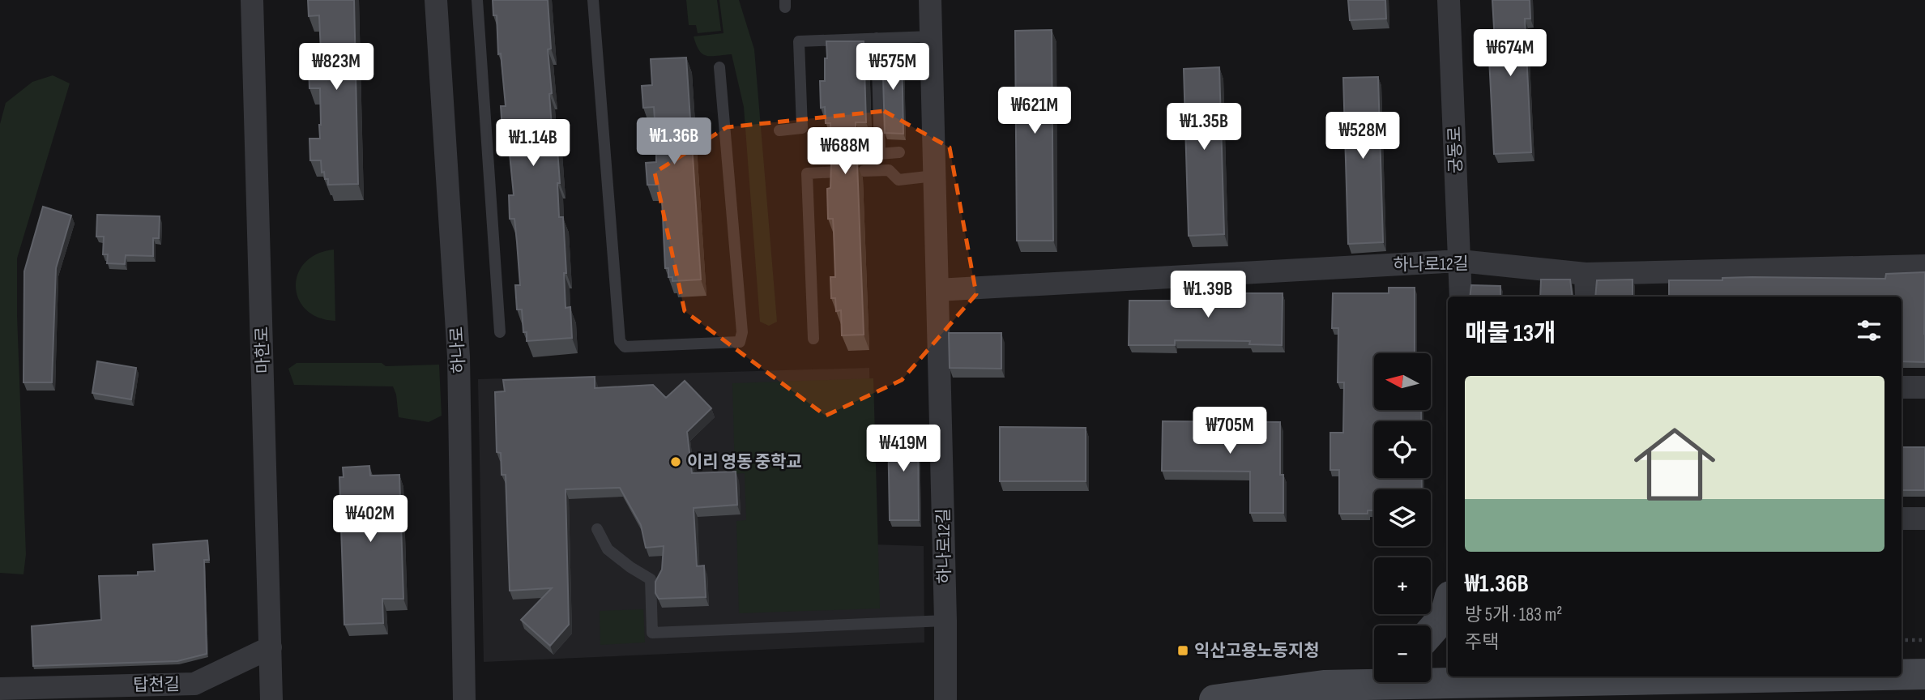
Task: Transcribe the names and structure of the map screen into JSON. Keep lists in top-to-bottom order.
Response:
{
  "streets": {
    "street": [
      "궁동로",
      "하나로12길",
      "마한로",
      "하나로",
      "탑천길"
    ]
  },
  "crossings": [
    ["궁동로", "하나로12길"],
    ["마한로", "탑천길"]
  ],
  "places": {
    "other": ["이리 영동 중학교"],
    "transit": ["익산고용노동지청"]
  },
  "north": "left",
  "page": {
    "price": [
      "₩674M",
      "₩823M",
      "₩575M",
      "₩621M",
      "₩1.35B",
      "₩528M",
      "₩1.36B",
      "₩1.14B",
      "₩688M",
      "₩1.39B",
      "₩705M",
      "₩419M",
      "₩402M"
    ],
    "heading": "매물 13개",
    "map_buttons": ["+", "−"],
    "list": [
      {
        "name": "₩1.36B",
        "note": "방 5개 · 183 m² · 주택"
      }
    ]
  }
}
